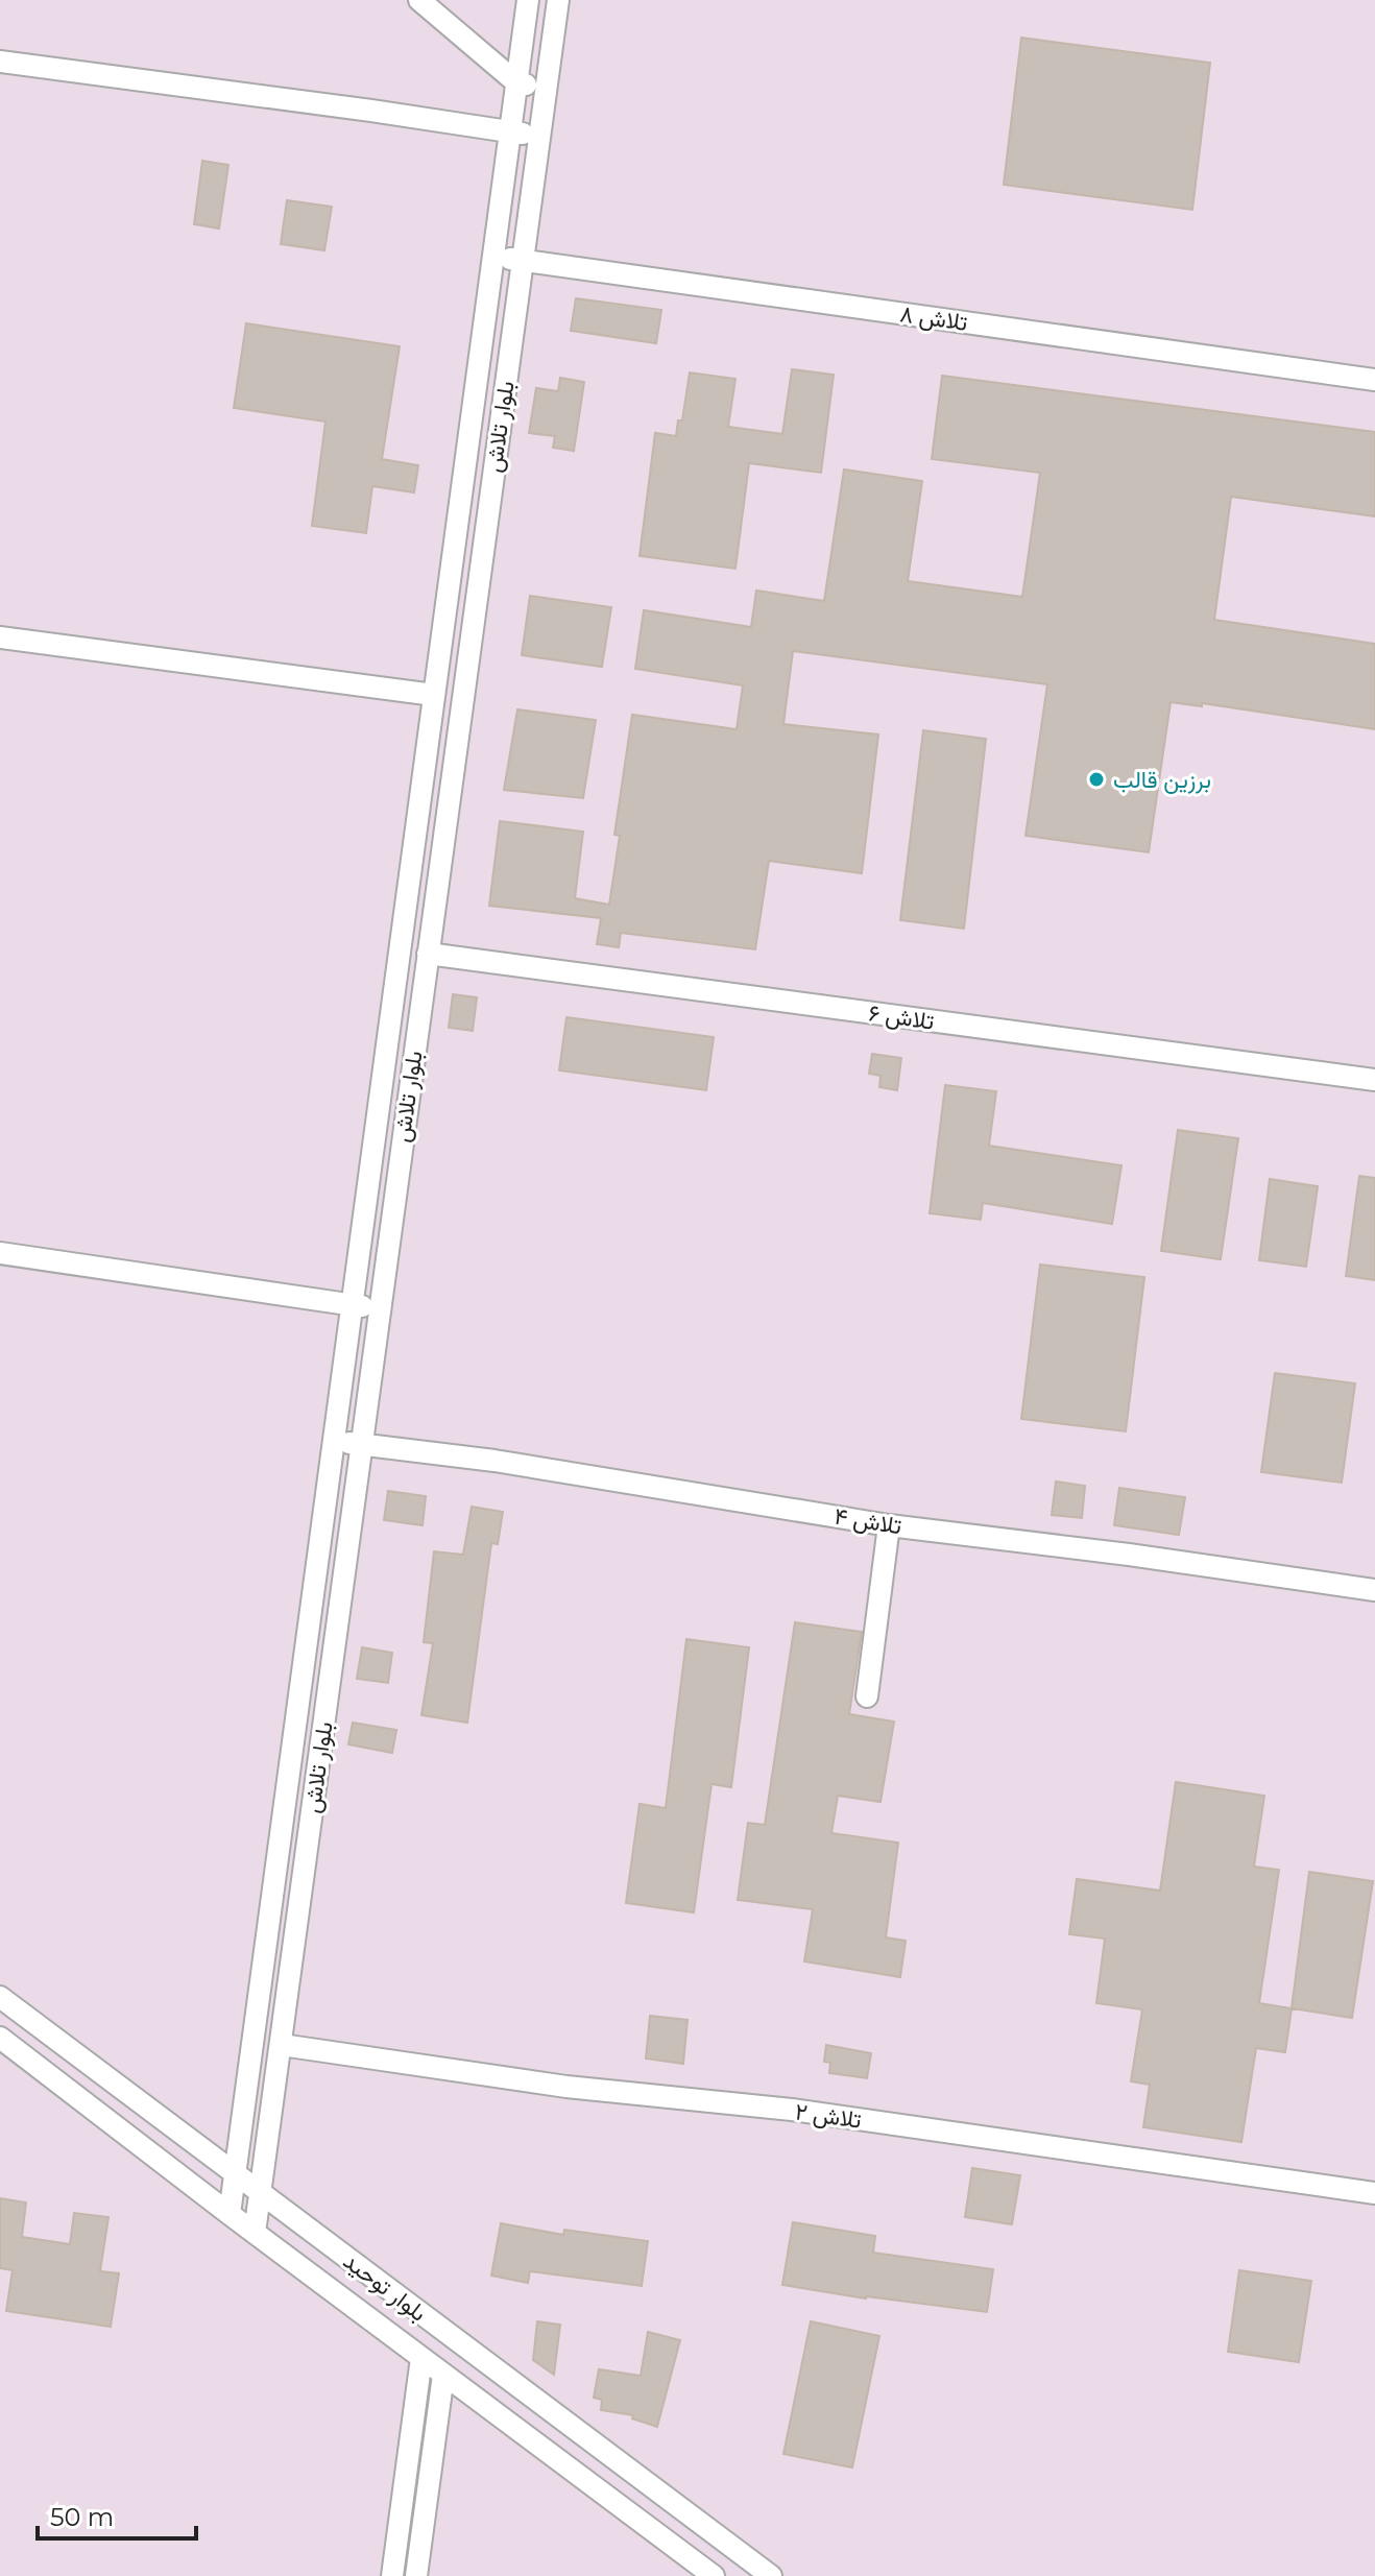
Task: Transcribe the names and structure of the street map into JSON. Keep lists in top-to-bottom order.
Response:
{
  "streets": {
    "street": [
      "تلاش ۸",
      "بلوار تلاش",
      "تلاش ۶",
      "تلاش ۴",
      "تلاش ۲",
      "بلوار توحید"
    ]
  },
  "crossings": [
    ["تلاش ۸", "بلوار تلاش"],
    ["بلوار تلاش", "تلاش ۶"],
    ["بلوار تلاش", "تلاش ۴"],
    ["بلوار تلاش", "تلاش ۲"],
    ["بلوار تلاش", "بلوار توحید"]
  ],
  "places": ["برزین قالب"],
  "scale_bar": "50 m"
}
